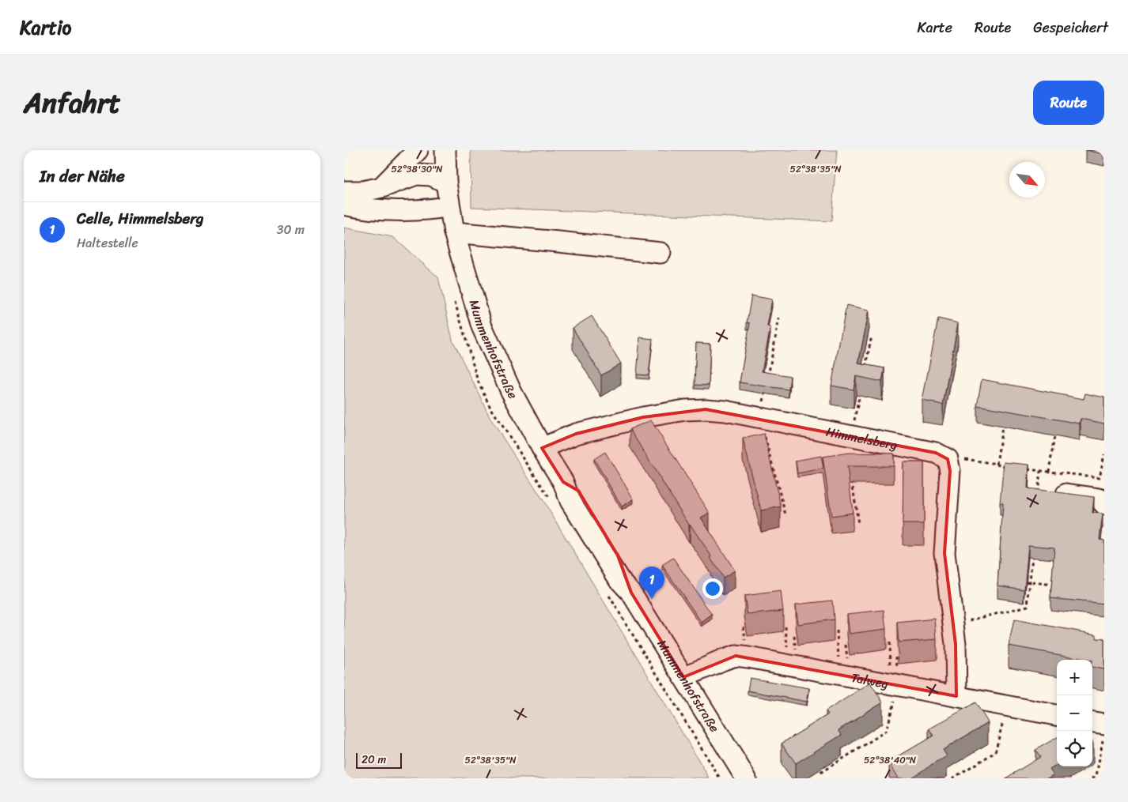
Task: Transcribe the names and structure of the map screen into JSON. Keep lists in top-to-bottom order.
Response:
{
  "streets": {
    "street": ["Mummenhofstraße", "Himmelsberg", "Talweg"]
  },
  "crossings": [
    ["Mummenhofstraße", "Himmelsberg"],
    ["Mummenhofstraße", "Talweg"]
  ],
  "scale_bar": "20 m",
  "north": "bottom right",
  "page": {
    "header": "Kartio",
    "nav": ["Karte", "Route", "Gespeichert"],
    "title": "Anfahrt",
    "buttons": "Route",
    "heading": "In der Nähe",
    "list": [
      {
        "mark": "1",
        "name": "Celle, Himmelsberg",
        "note": "Haltestelle",
        "value": "30 m"
      }
    ],
    "pins": "1",
    "map_buttons": ["+", "−"],
    "scale": "20 m"
  },
  "coordinates": ["52°38'30\"N", "52°38'35\"N", "52°38'40\"N"]
}
